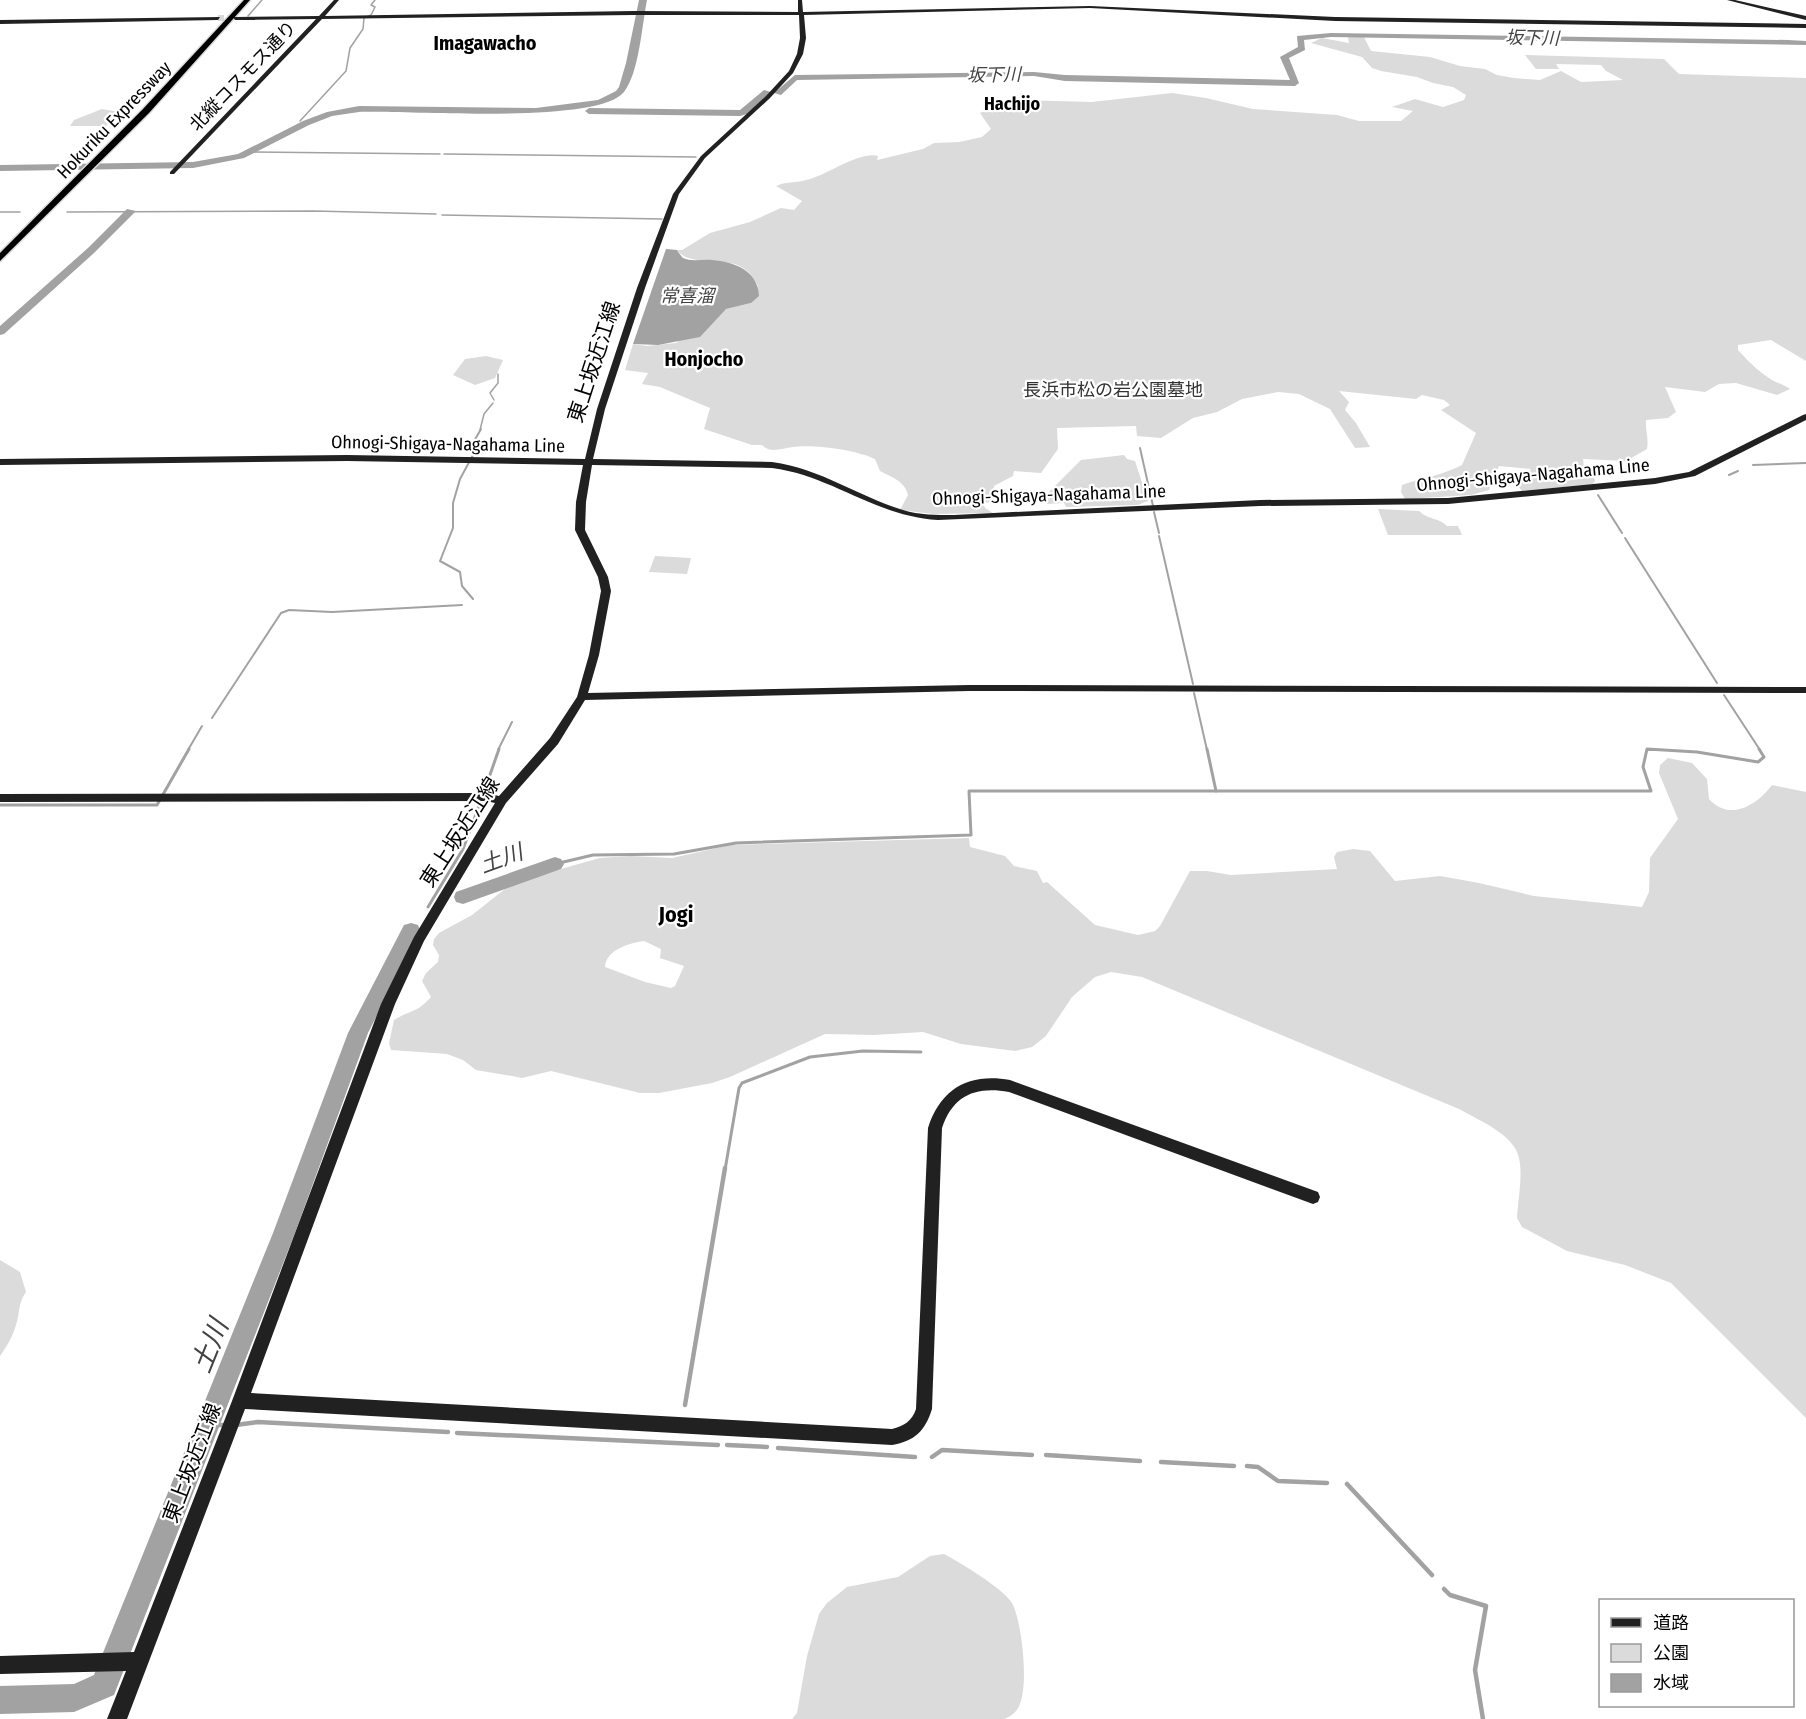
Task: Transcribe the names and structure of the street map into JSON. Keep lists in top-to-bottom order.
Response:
{
  "streets": {
    "highway": ["Hokuriku Expressway"],
    "street": ["北縦コスモス通り", "東上坂近江線", "Ohnogi-Shigaya-Nagahama Line"]
  },
  "crossings": [
    ["東上坂近江線", "Ohnogi-Shigaya-Nagahama Line"]
  ],
  "districts": [
    "Imagawacho",
    "Hachijo",
    "Honjocho",
    "Jogi"
  ],
  "water": ["坂下川", "常喜溜", "土川"],
  "parks": ["長浜市松の岩公園墓地"],
  "legend": ["道路", "公園", "水域"]
}
